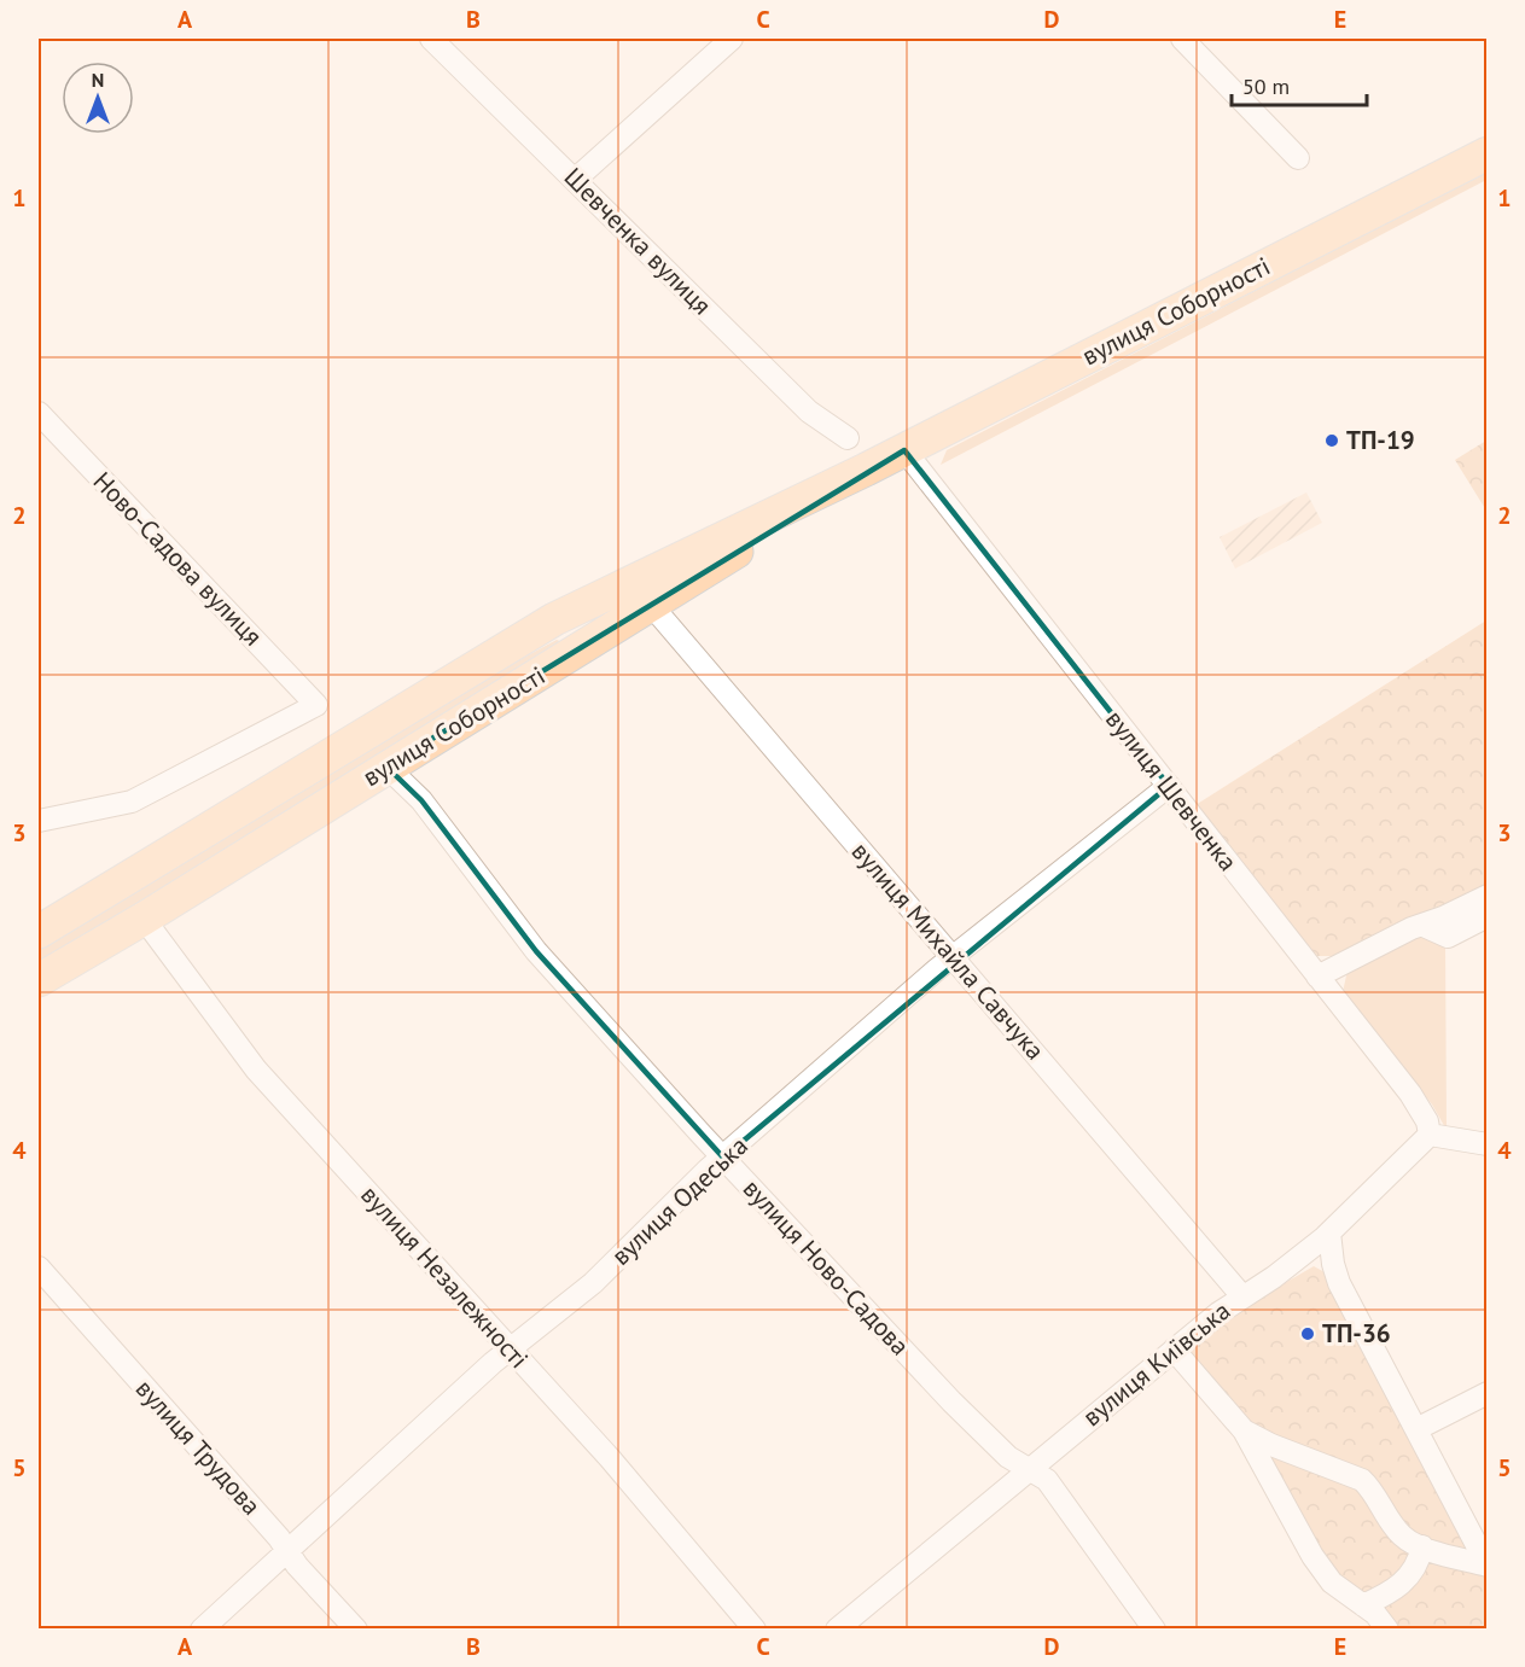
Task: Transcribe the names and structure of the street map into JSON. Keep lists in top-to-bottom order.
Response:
{
  "streets": {
    "main road": ["вулиця Соборності"],
    "street": [
      "Шевченка вулиця",
      "Ново-Садова вулиця",
      "вулиця Шевченка",
      "вулиця Михайла Савчука",
      "вулиця Одеська",
      "вулиця Ново-Садова",
      "вулиця Незалежності",
      "вулиця Київська",
      "вулиця Трудова"
    ]
  },
  "crossings": [
    ["вулиця Соборності", "вулиця Шевченка"],
    ["вулиця Соборності", "вулиця Михайла Савчука"],
    ["вулиця Соборності", "вулиця Ново-Садова"],
    ["вулиця Соборності", "вулиця Незалежності"],
    ["вулиця Шевченка", "вулиця Одеська"],
    ["вулиця Шевченка", "вулиця Київська"],
    ["вулиця Михайла Савчука", "вулиця Одеська"],
    ["вулиця Михайла Савчука", "вулиця Київська"],
    ["вулиця Одеська", "вулиця Ново-Садова"],
    ["вулиця Одеська", "вулиця Незалежності"],
    ["вулиця Одеська", "вулиця Трудова"],
    ["вулиця Ново-Садова", "вулиця Київська"]
  ],
  "places": ["ТП-19", "ТП-36"],
  "scale_bar": "50 m",
  "north": "top",
  "grid": {
    "columns": [
      "A",
      "B",
      "C",
      "D",
      "E"
    ],
    "rows": [
      "1",
      "2",
      "3",
      "4",
      "5"
    ]
  }
}
